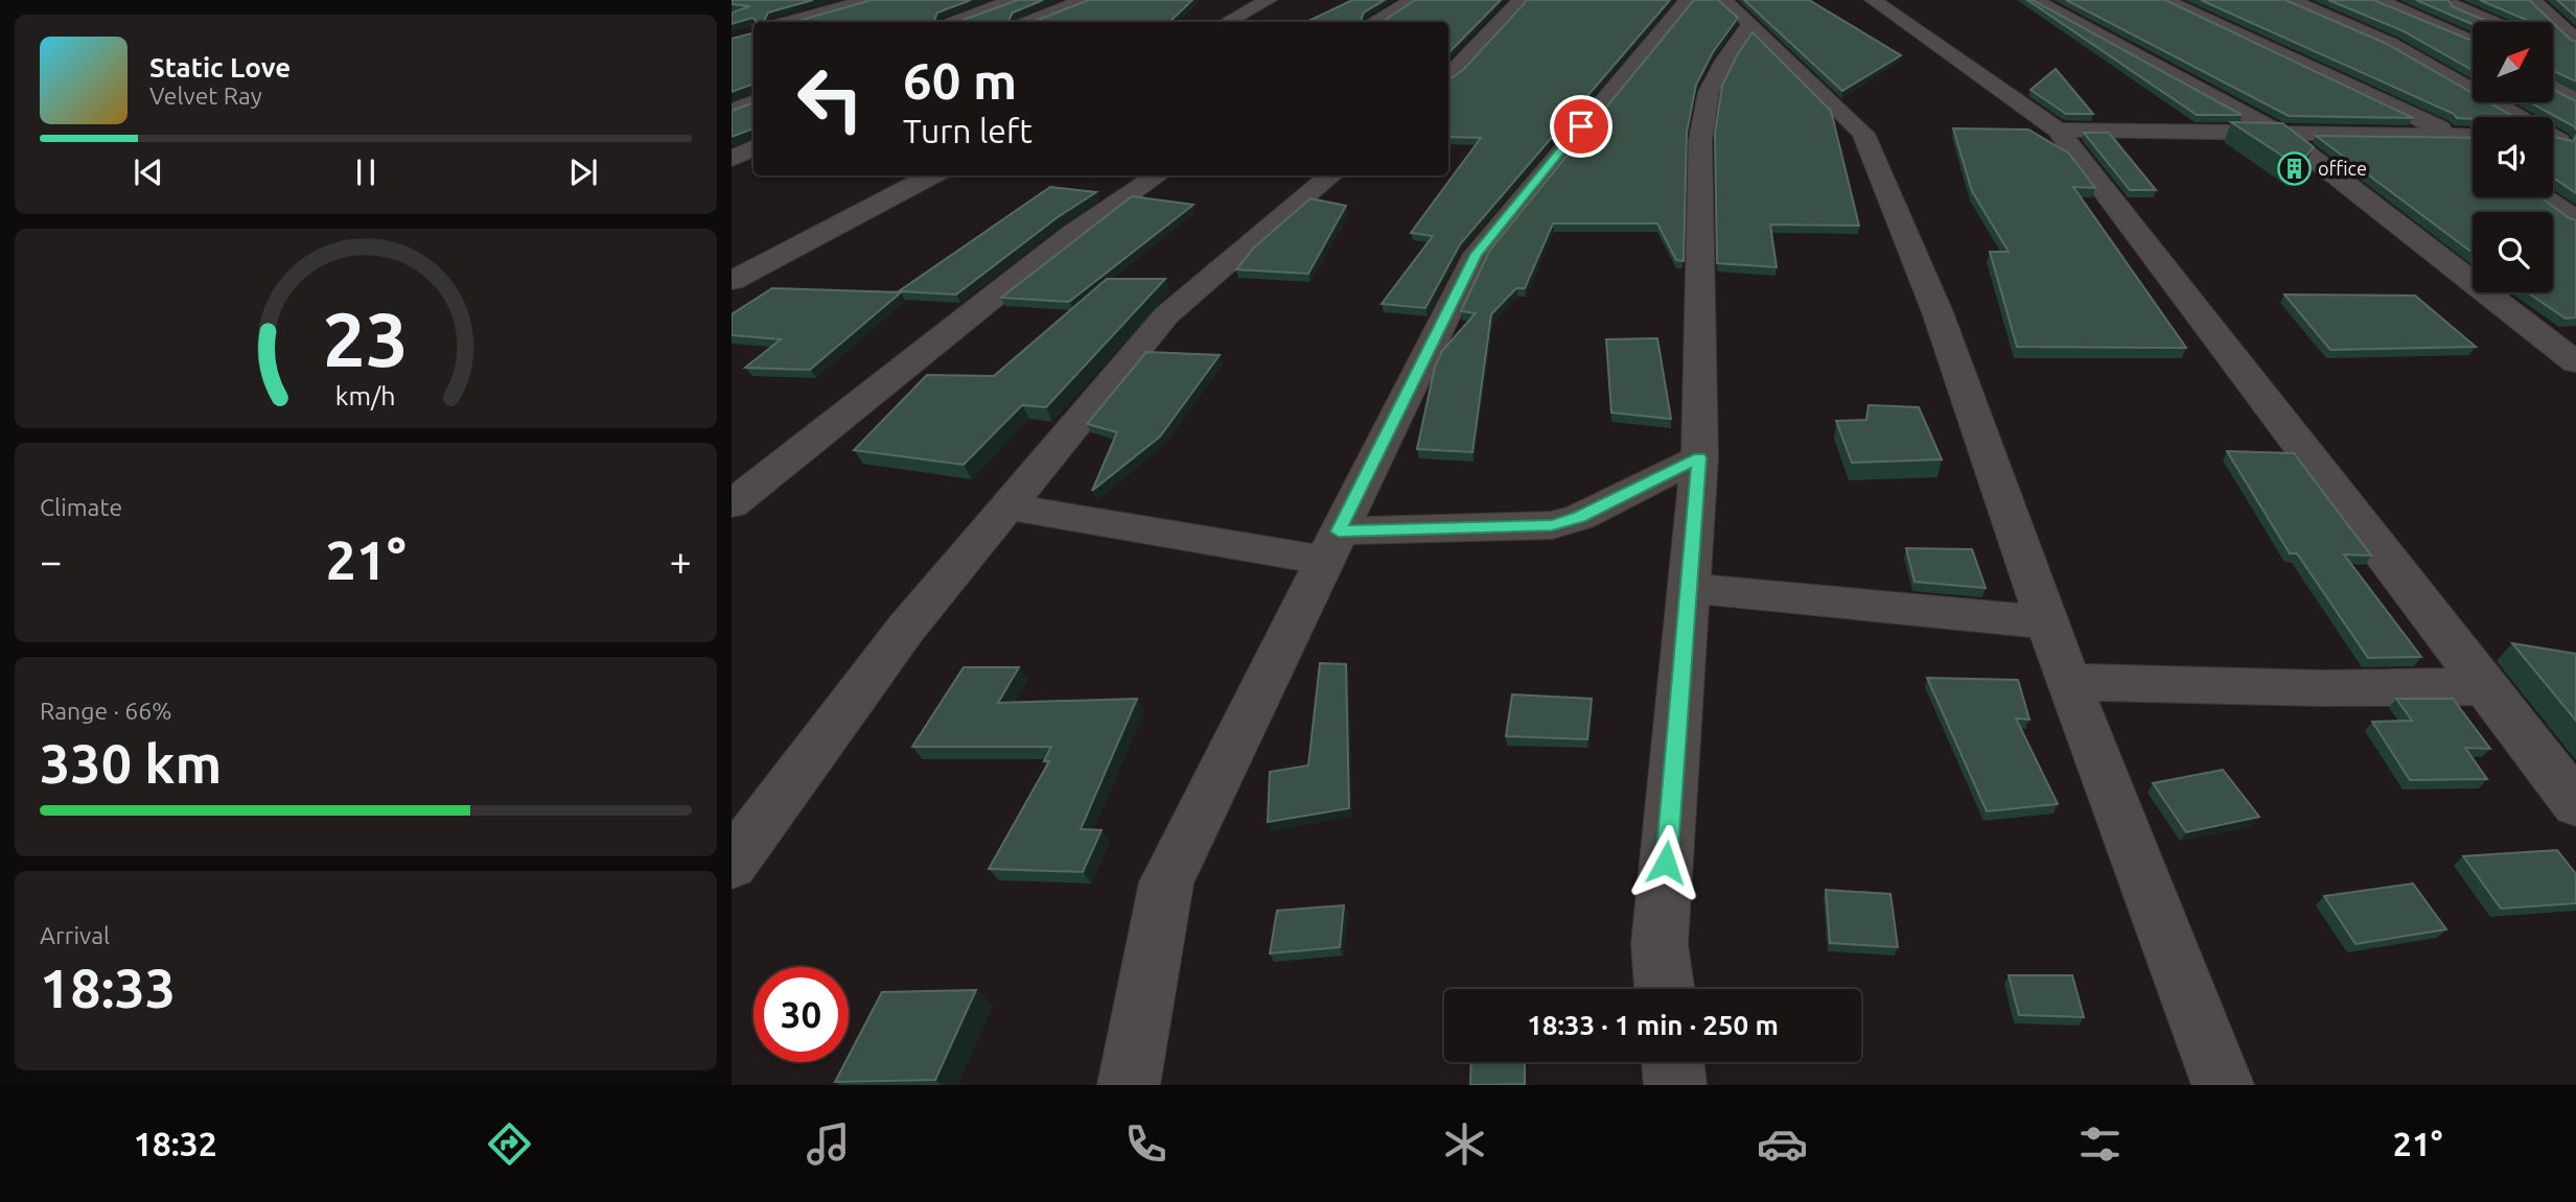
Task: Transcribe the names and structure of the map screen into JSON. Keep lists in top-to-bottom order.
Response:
{
  "places": {
    "building": ["office"]
  },
  "north": "top right",
  "page": {
    "turn": ["60 m", "Turn left"],
    "song": ["Static Love", "Velvet Ray"],
    "tile": [
      "Climate",
      ["Range · 66%", "330 km"],
      ["Arrival", "18:33"]
    ],
    "heat": ["−", "21°", "+"],
    "limit": "30",
    "trip": "18:33 · 1 min · 250 m",
    "tabs": ["18:32", "21°"],
    "gauge": ["23", "km/h"]
  }
}
